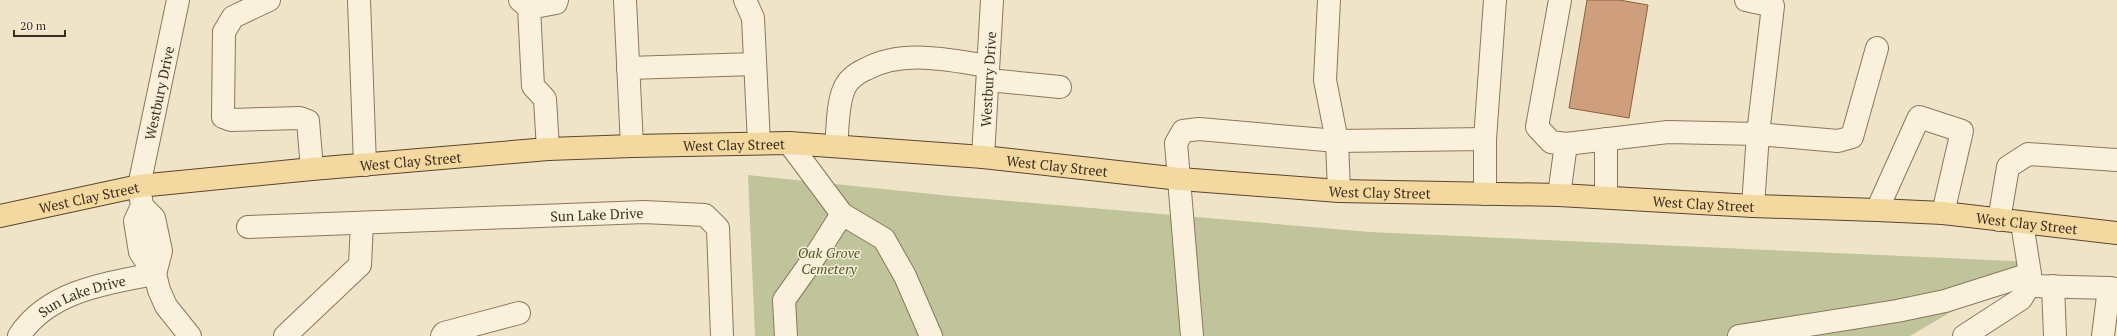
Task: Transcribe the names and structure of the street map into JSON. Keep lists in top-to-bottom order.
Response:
{
  "streets": {
    "main road": ["West Clay Street"],
    "street": ["Westbury Drive", "Sun Lake Drive"]
  },
  "crossings": [
    ["Westbury Drive", "West Clay Street"]
  ],
  "parks": ["Oak Grove Cemetery"],
  "scale_bar": "20 m"
}
